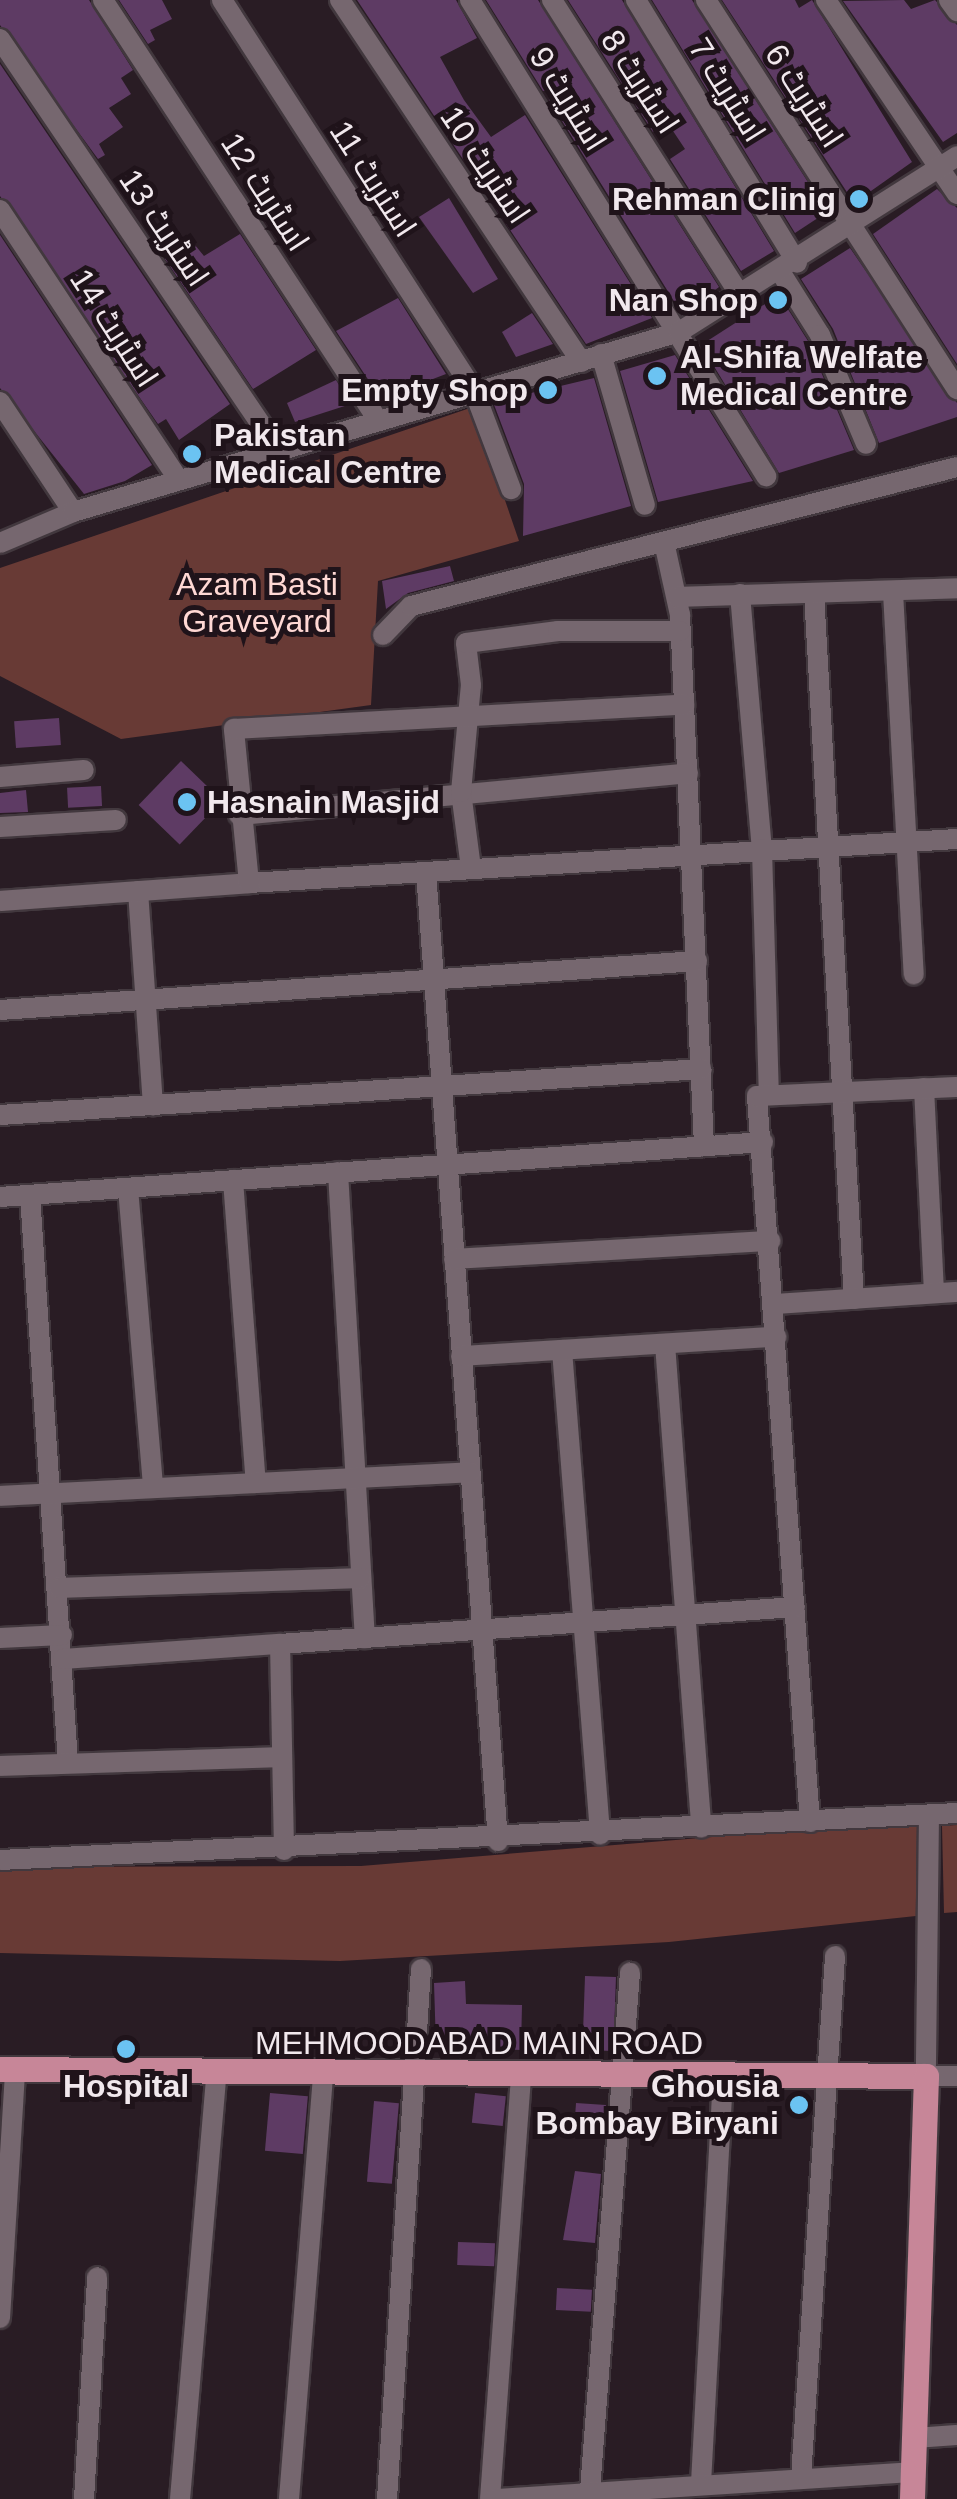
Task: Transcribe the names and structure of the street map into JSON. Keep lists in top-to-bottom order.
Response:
{
  "streets": {
    "main road": ["MEHMOODABAD MAIN ROAD"],
    "street": [
      "اسٹریٹ 8",
      "اسٹریٹ 7",
      "اسٹریٹ 6",
      "اسٹریٹ 9",
      "اسٹریٹ 10",
      "اسٹریٹ 11",
      "اسٹریٹ 12",
      "اسٹریٹ 13",
      "اسٹریٹ 14"
    ]
  },
  "parks": ["Azam Basti Graveyard"],
  "places": [
    "Rehman Clinig",
    "Nan Shop",
    "Al-Shifa Welfate Medical Centre",
    "Empty Shop",
    "Pakistan Medical Centre",
    "Hasnain Masjid",
    "Hospital",
    "Ghousia Bombay Biryani"
  ]
}
